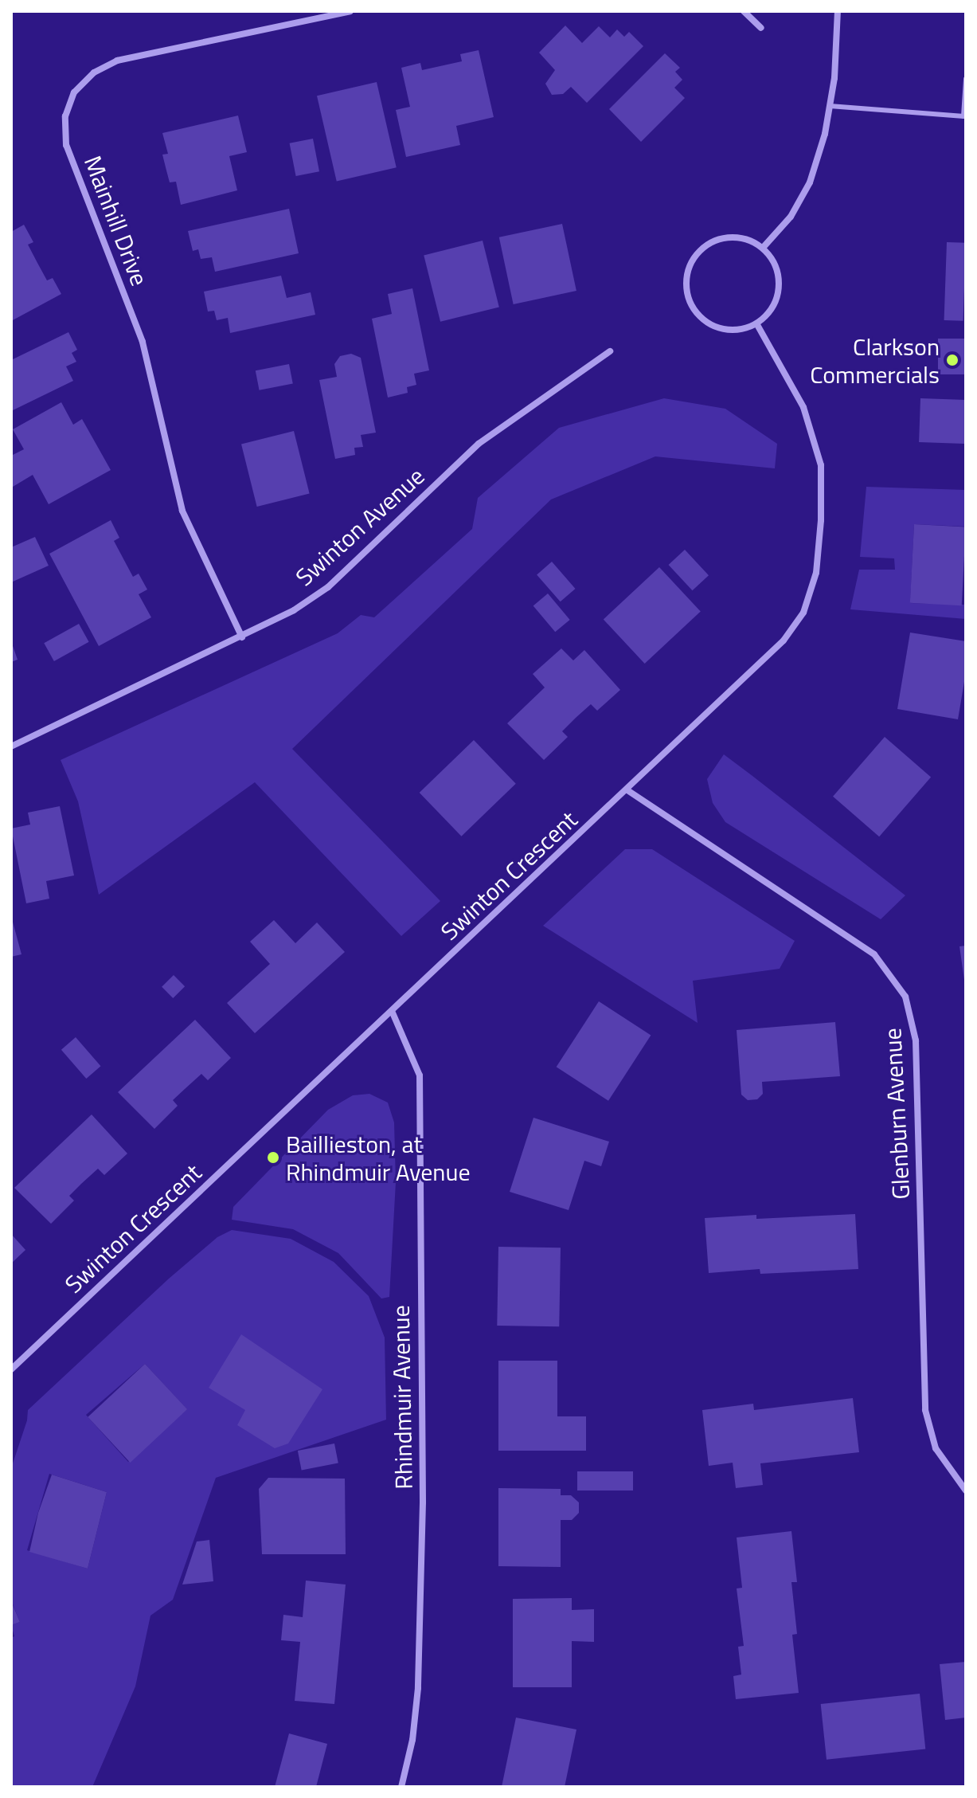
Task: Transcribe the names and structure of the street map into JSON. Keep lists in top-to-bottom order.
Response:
{
  "streets": {
    "street": [
      "Mainhill Drive",
      "Swinton Avenue",
      "Swinton Crescent",
      "Glenburn Avenue",
      "Rhindmuir Avenue"
    ]
  },
  "crossings": [
    ["Mainhill Drive", "Swinton Avenue"],
    ["Swinton Crescent", "Glenburn Avenue"],
    ["Swinton Crescent", "Rhindmuir Avenue"]
  ],
  "places": ["Clarkson Commercials", "Baillieston, at Rhindmuir Avenue"]
}
